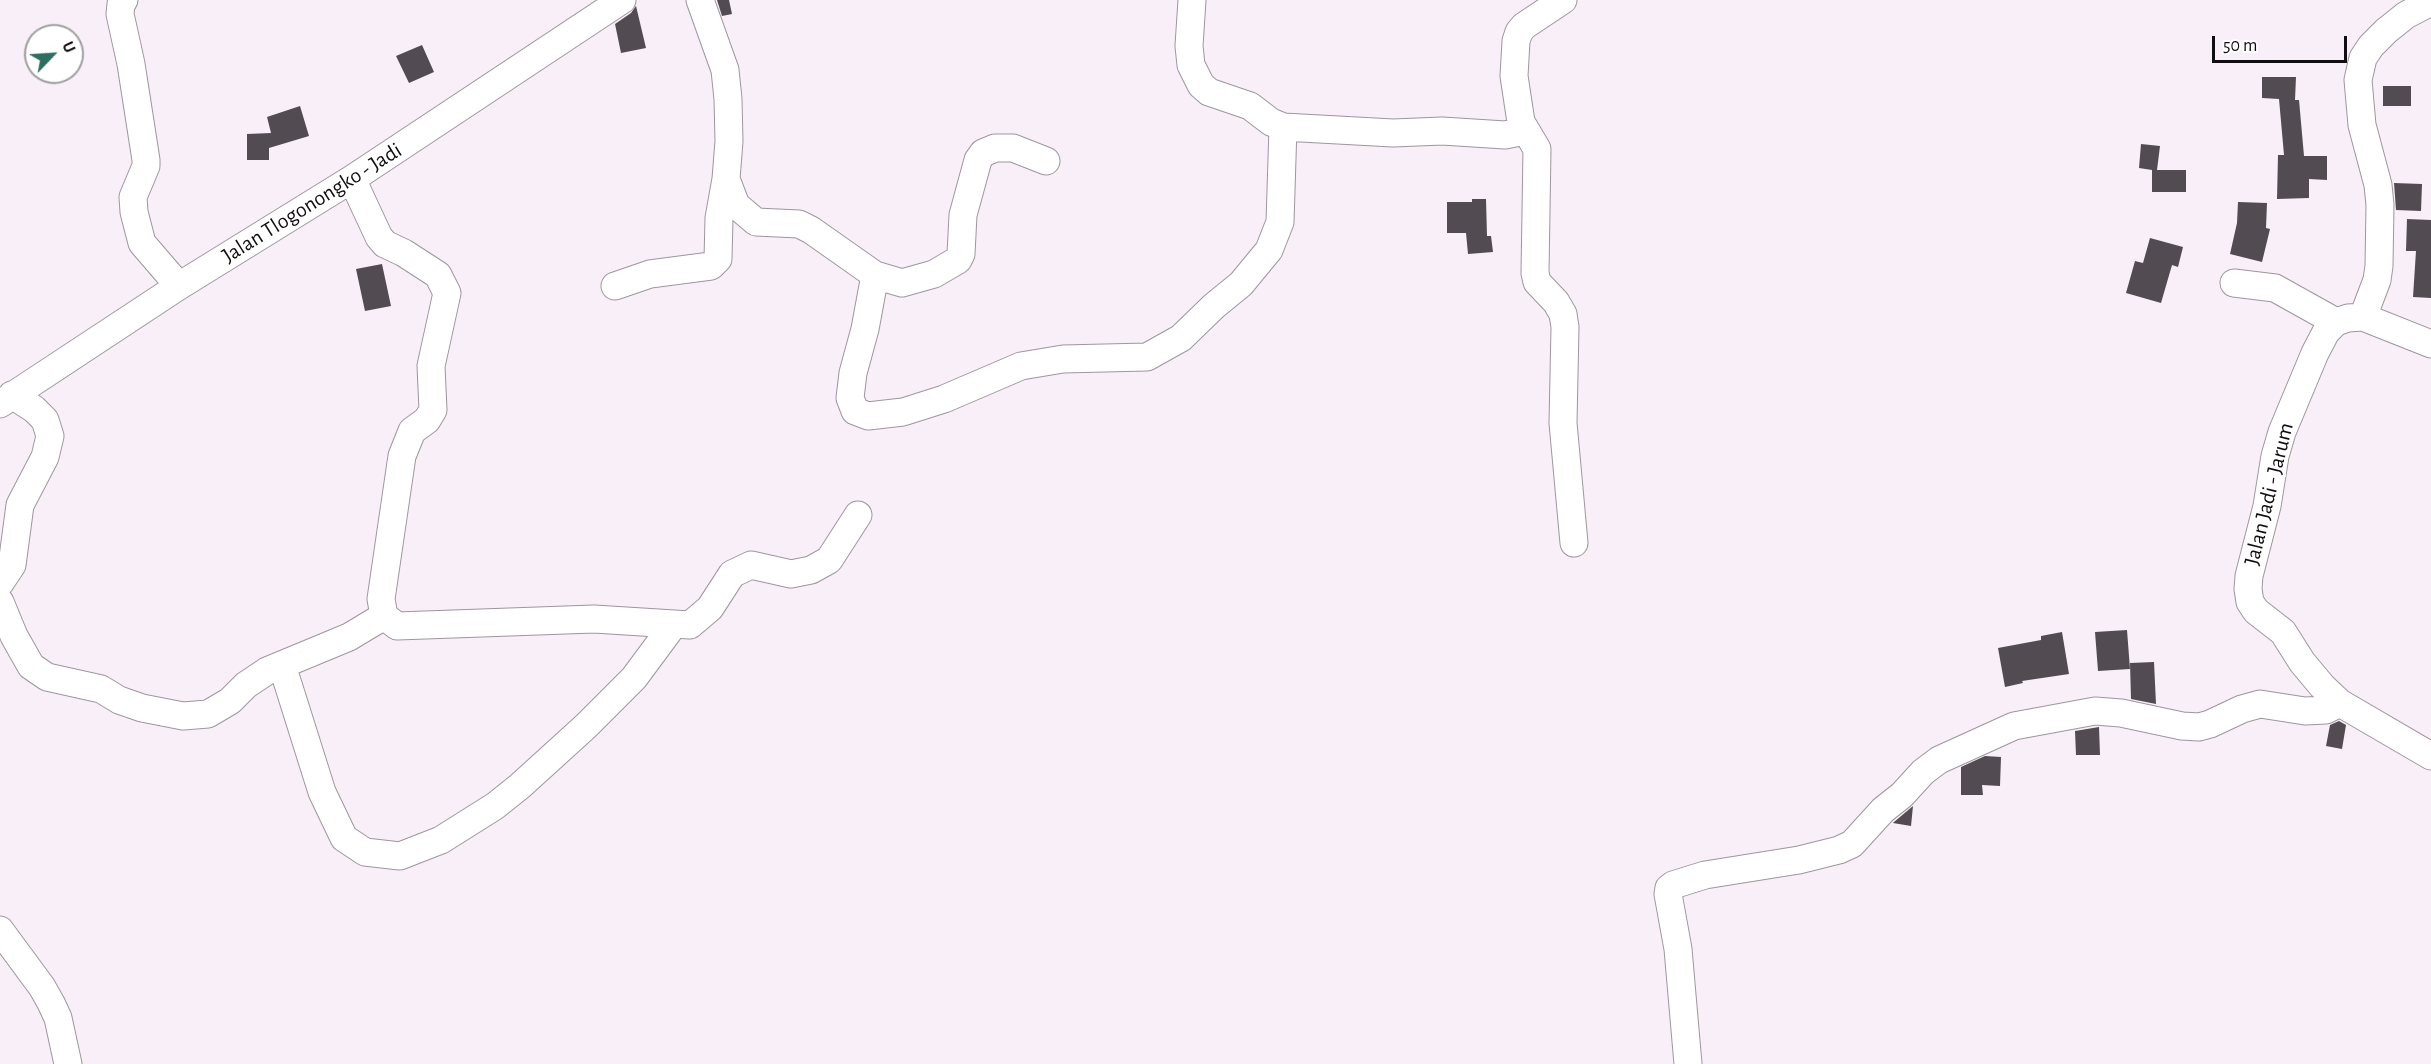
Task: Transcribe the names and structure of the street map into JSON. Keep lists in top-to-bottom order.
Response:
{
  "streets": {
    "street": ["Jalan Tlogonongko - Jadi", "Jalan Jadi - Jarum"]
  },
  "scale_bar": "50 m",
  "north": "top right"
}
